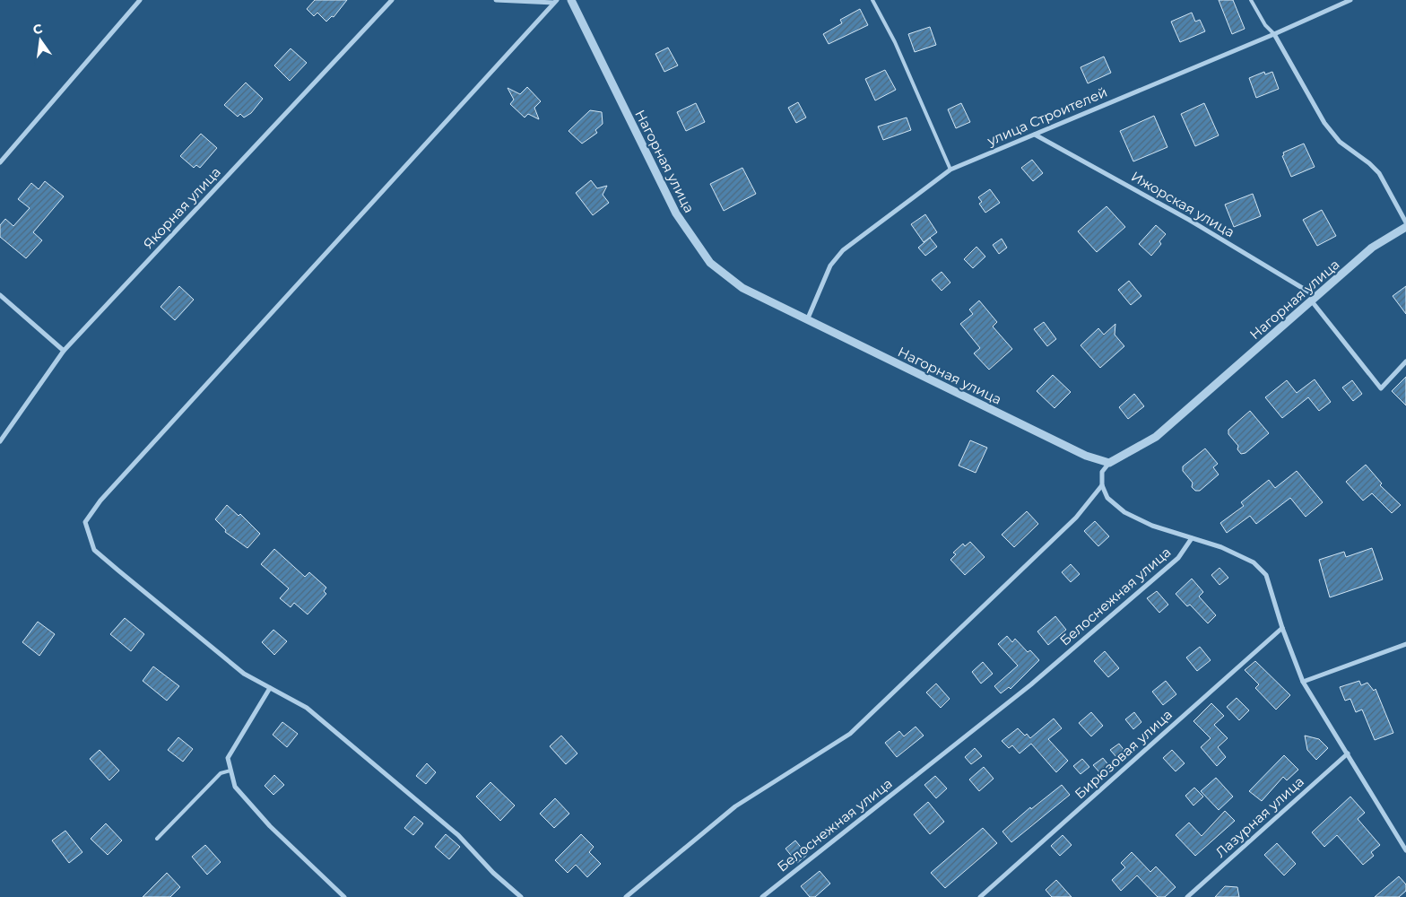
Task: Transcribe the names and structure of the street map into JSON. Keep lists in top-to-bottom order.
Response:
{
  "streets": {
    "street": [
      "улица Строителей",
      "Нагорная улица",
      "Ижорская улица",
      "Якорная улица",
      "Белоснежная улица",
      "Бирюзовая улица",
      "Лазурная улица"
    ]
  },
  "crossings": [
    ["улица Строителей", "Нагорная улица"],
    ["улица Строителей", "Ижорская улица"],
    ["Нагорная улица", "Ижорская улица"]
  ],
  "north": "top"
}
